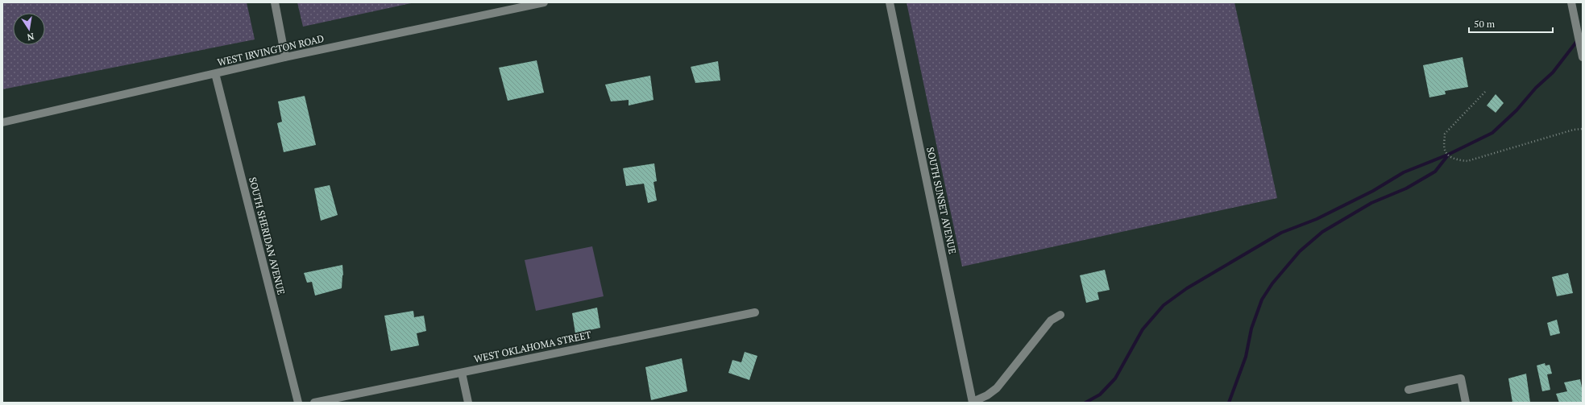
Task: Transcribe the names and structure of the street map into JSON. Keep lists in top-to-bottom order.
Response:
{
  "streets": {
    "street": [
      "WEST IRVINGTON ROAD",
      "SOUTH SUNSET AVENUE",
      "SOUTH SHERIDAN AVENUE",
      "WEST OKLAHOMA STREET"
    ]
  },
  "crossings": [
    ["WEST IRVINGTON ROAD", "SOUTH SHERIDAN AVENUE"]
  ],
  "scale_bar": "50 m",
  "north": "bottom"
}
